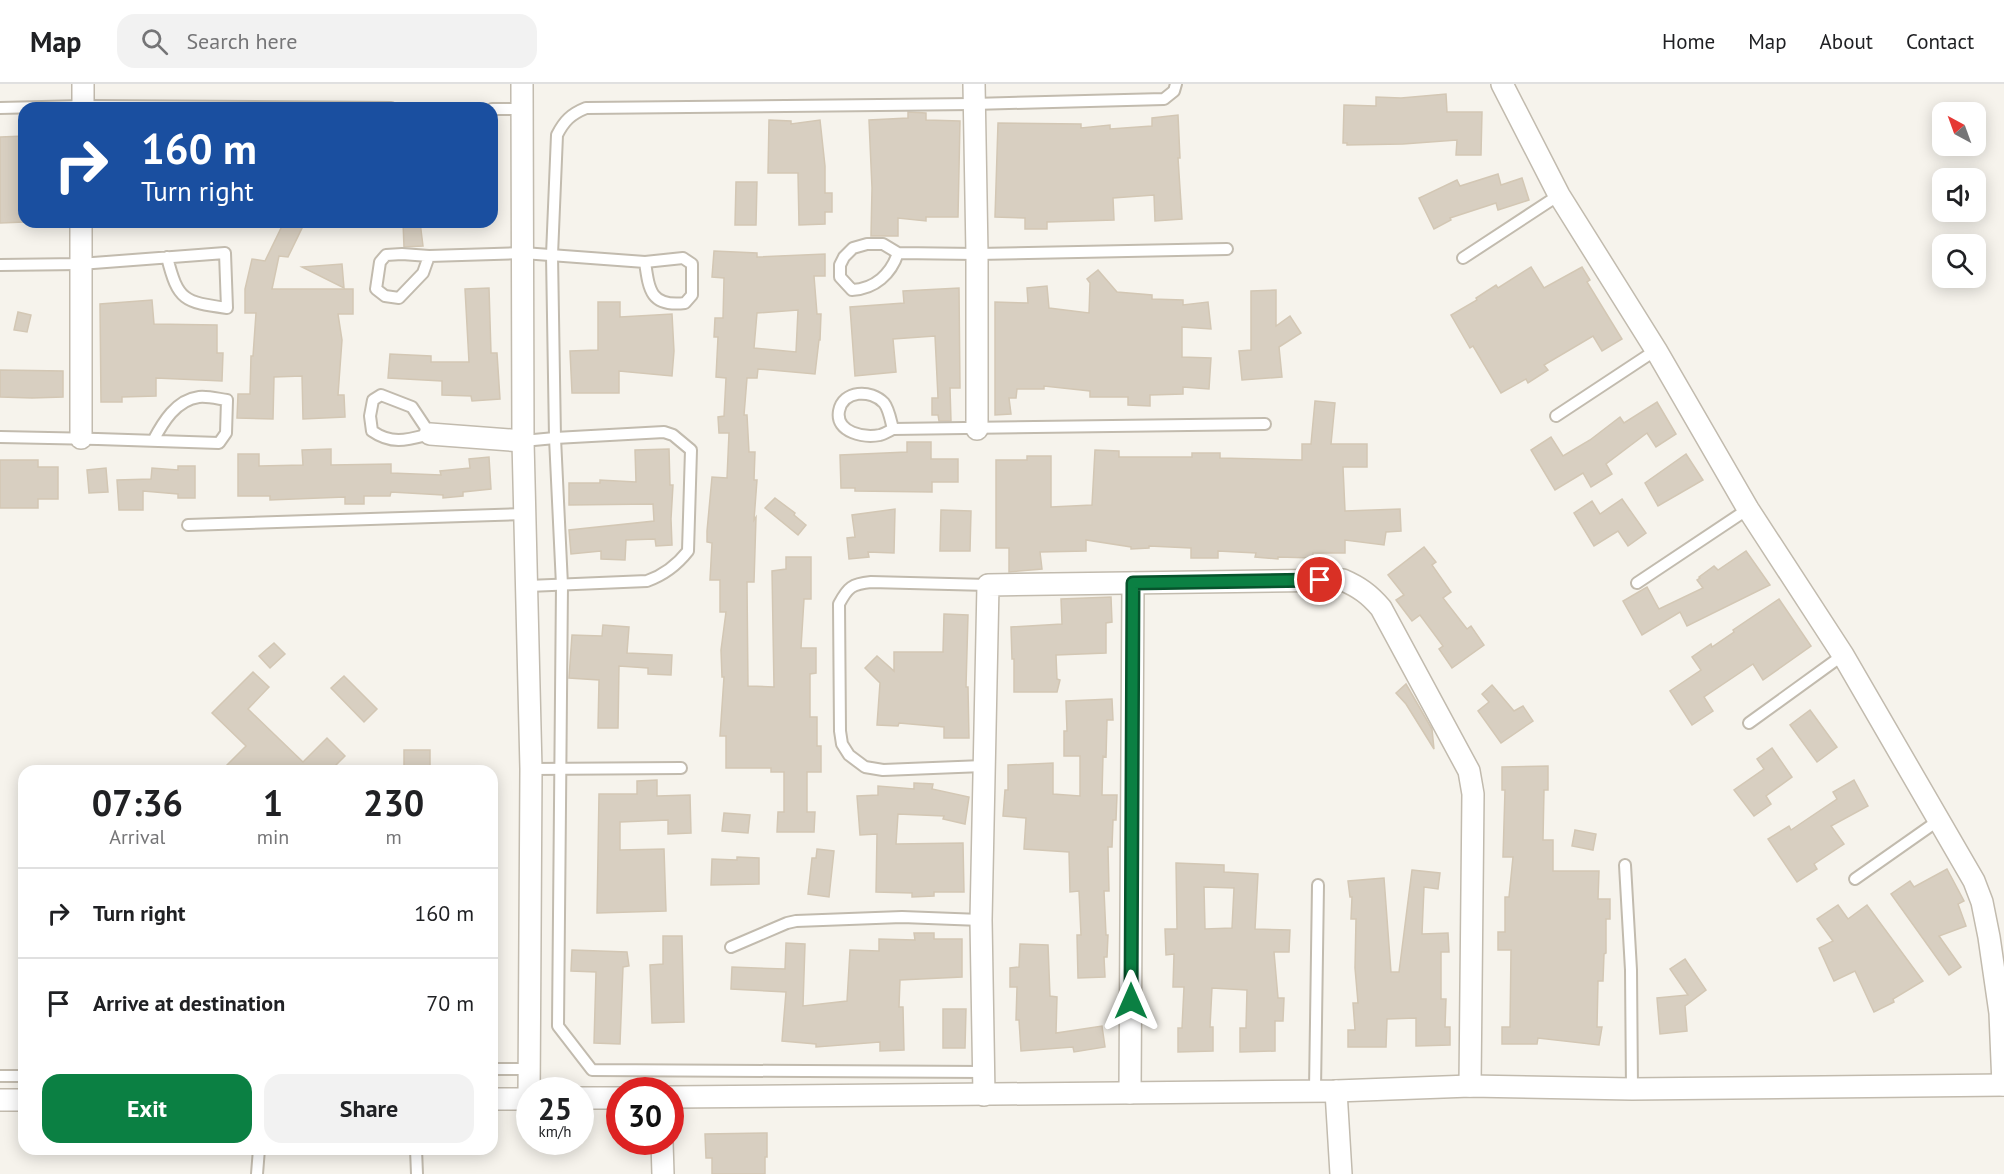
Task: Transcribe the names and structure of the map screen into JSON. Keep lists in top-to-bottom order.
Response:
{
  "north": "top left",
  "page": {
    "header": "Map",
    "search": "Search here",
    "nav": [
      "Home",
      "Map",
      "About",
      "Contact"
    ],
    "turn": ["160 m", "Turn right"],
    "eta": [
      "07:36",
      "Arrival",
      "1",
      "min",
      "230",
      "m"
    ],
    "list": [
      {
        "name": "Turn right",
        "value": "160 m"
      },
      {
        "name": "Arrive at destination",
        "value": "70 m"
      }
    ],
    "buttons": ["Exit", "Share"],
    "speed": "25 km/h",
    "limit": "30"
  }
}
